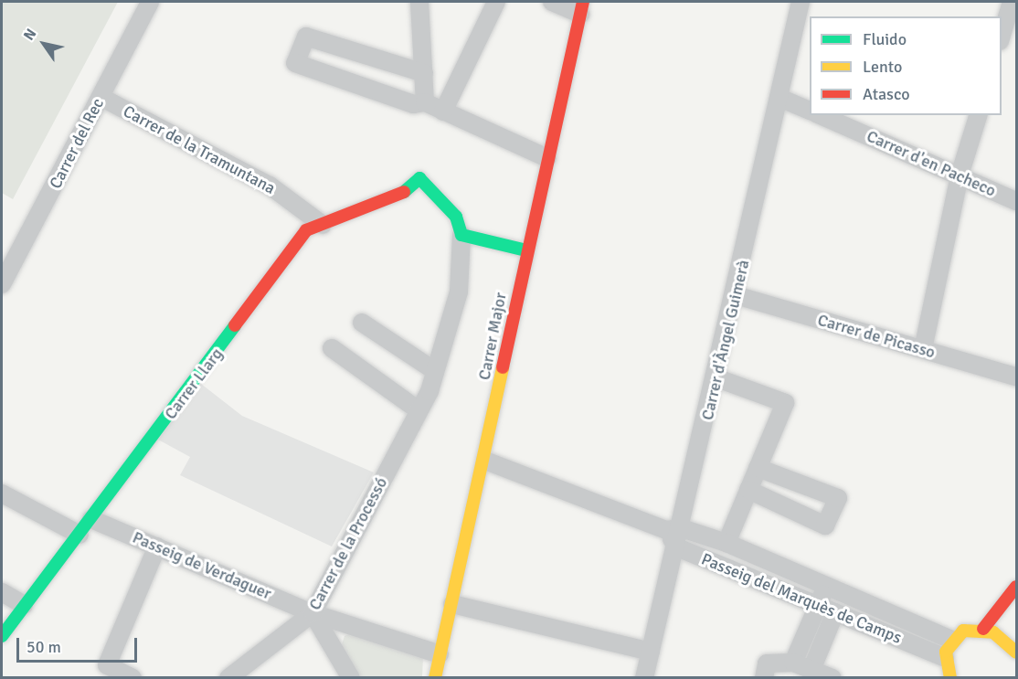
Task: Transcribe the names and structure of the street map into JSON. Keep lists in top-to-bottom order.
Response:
{
  "streets": {
    "street": [
      "Carrer del Rec",
      "Carrer de la Tramuntana",
      "Carrer d'en Pacheco",
      "Carrer Major",
      "Carrer de Picasso",
      "Carrer d'Àngel Guimerà",
      "Carrer Llarg",
      "Carrer de la Processó",
      "Passeig de Verdaguer",
      "Passeig del Marquès de Camps"
    ]
  },
  "crossings": [
    ["Carrer del Rec", "Carrer de la Tramuntana"],
    ["Carrer de la Tramuntana", "Carrer Llarg"],
    ["Carrer Major", "Passeig de Verdaguer"],
    ["Carrer Major", "Passeig del Marquès de Camps"],
    ["Carrer de Picasso", "Carrer d'Àngel Guimerà"],
    ["Carrer d'Àngel Guimerà", "Passeig del Marquès de Camps"],
    ["Carrer Llarg", "Carrer de la Processó"],
    ["Carrer Llarg", "Passeig de Verdaguer"],
    ["Carrer de la Processó", "Passeig de Verdaguer"]
  ],
  "legend": ["Fluido", "Lento", "Atasco"],
  "scale_bar": "50 m",
  "north": "top left"
}
